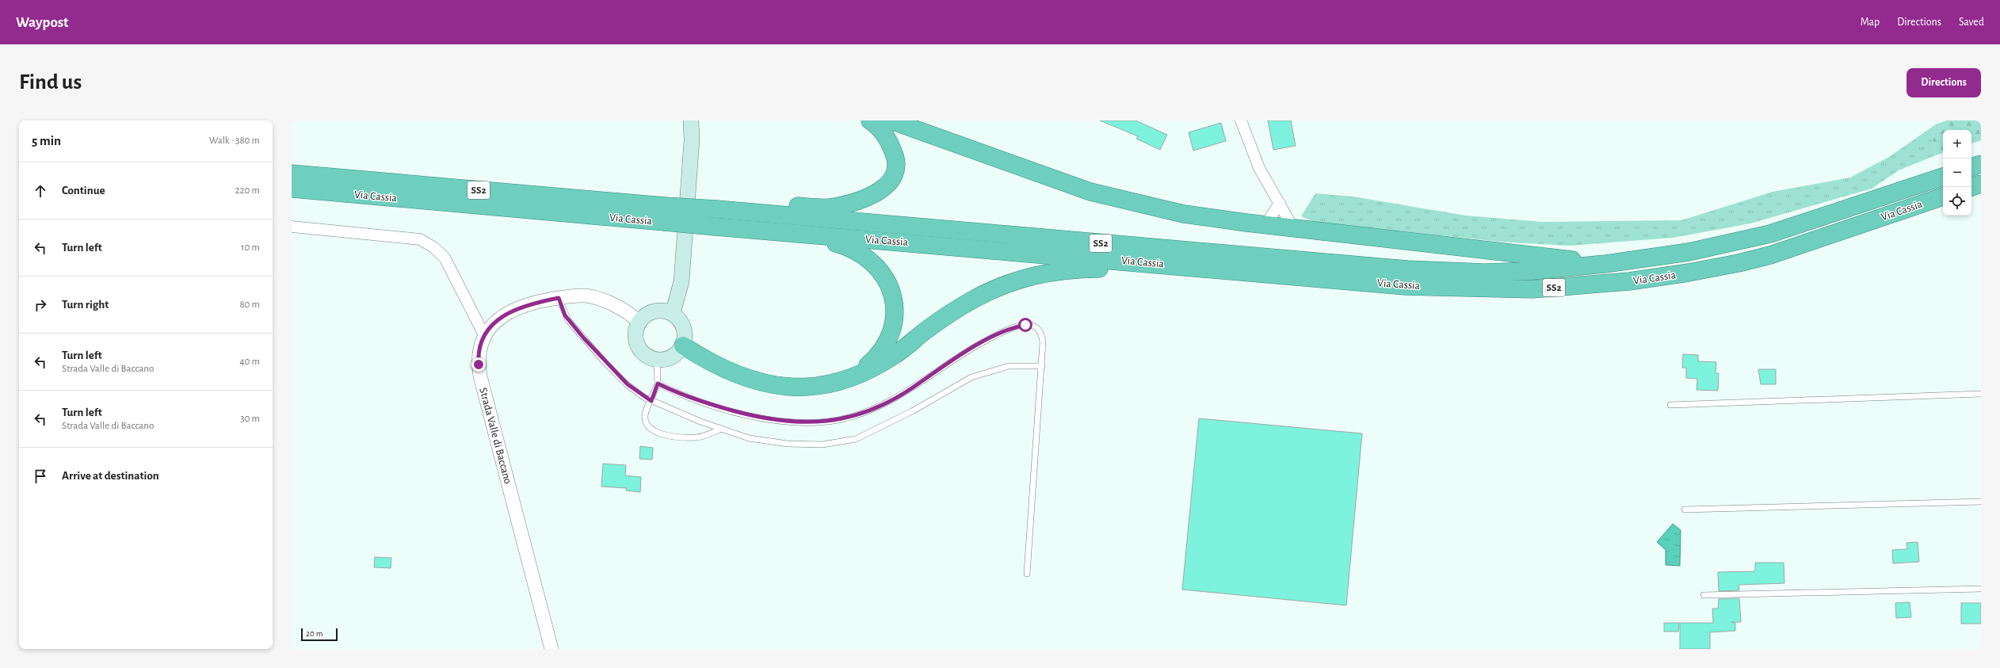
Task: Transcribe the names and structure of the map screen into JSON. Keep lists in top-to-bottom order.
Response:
{
  "streets": {
    "highway": ["SS2", "Via Cassia"],
    "street": ["Strada Valle di Baccano"]
  },
  "scale_bar": "20 m",
  "page": {
    "header": "Waypost",
    "nav": ["Map", "Directions", "Saved"],
    "buttons": "Directions",
    "title": "Find us",
    "heading": ["5 min", "Walk · 380 m"],
    "map_buttons": ["+", "−"],
    "list": [
      ["Continue", "220 m"],
      ["Turn left", "10 m"],
      ["Turn right", "80 m"],
      ["Turn left", "Strada Valle di Baccano", "40 m"],
      ["Turn left", "Strada Valle di Baccano", "30 m"],
      "Arrive at destination"
    ],
    "scale": "20 m"
  }
}
